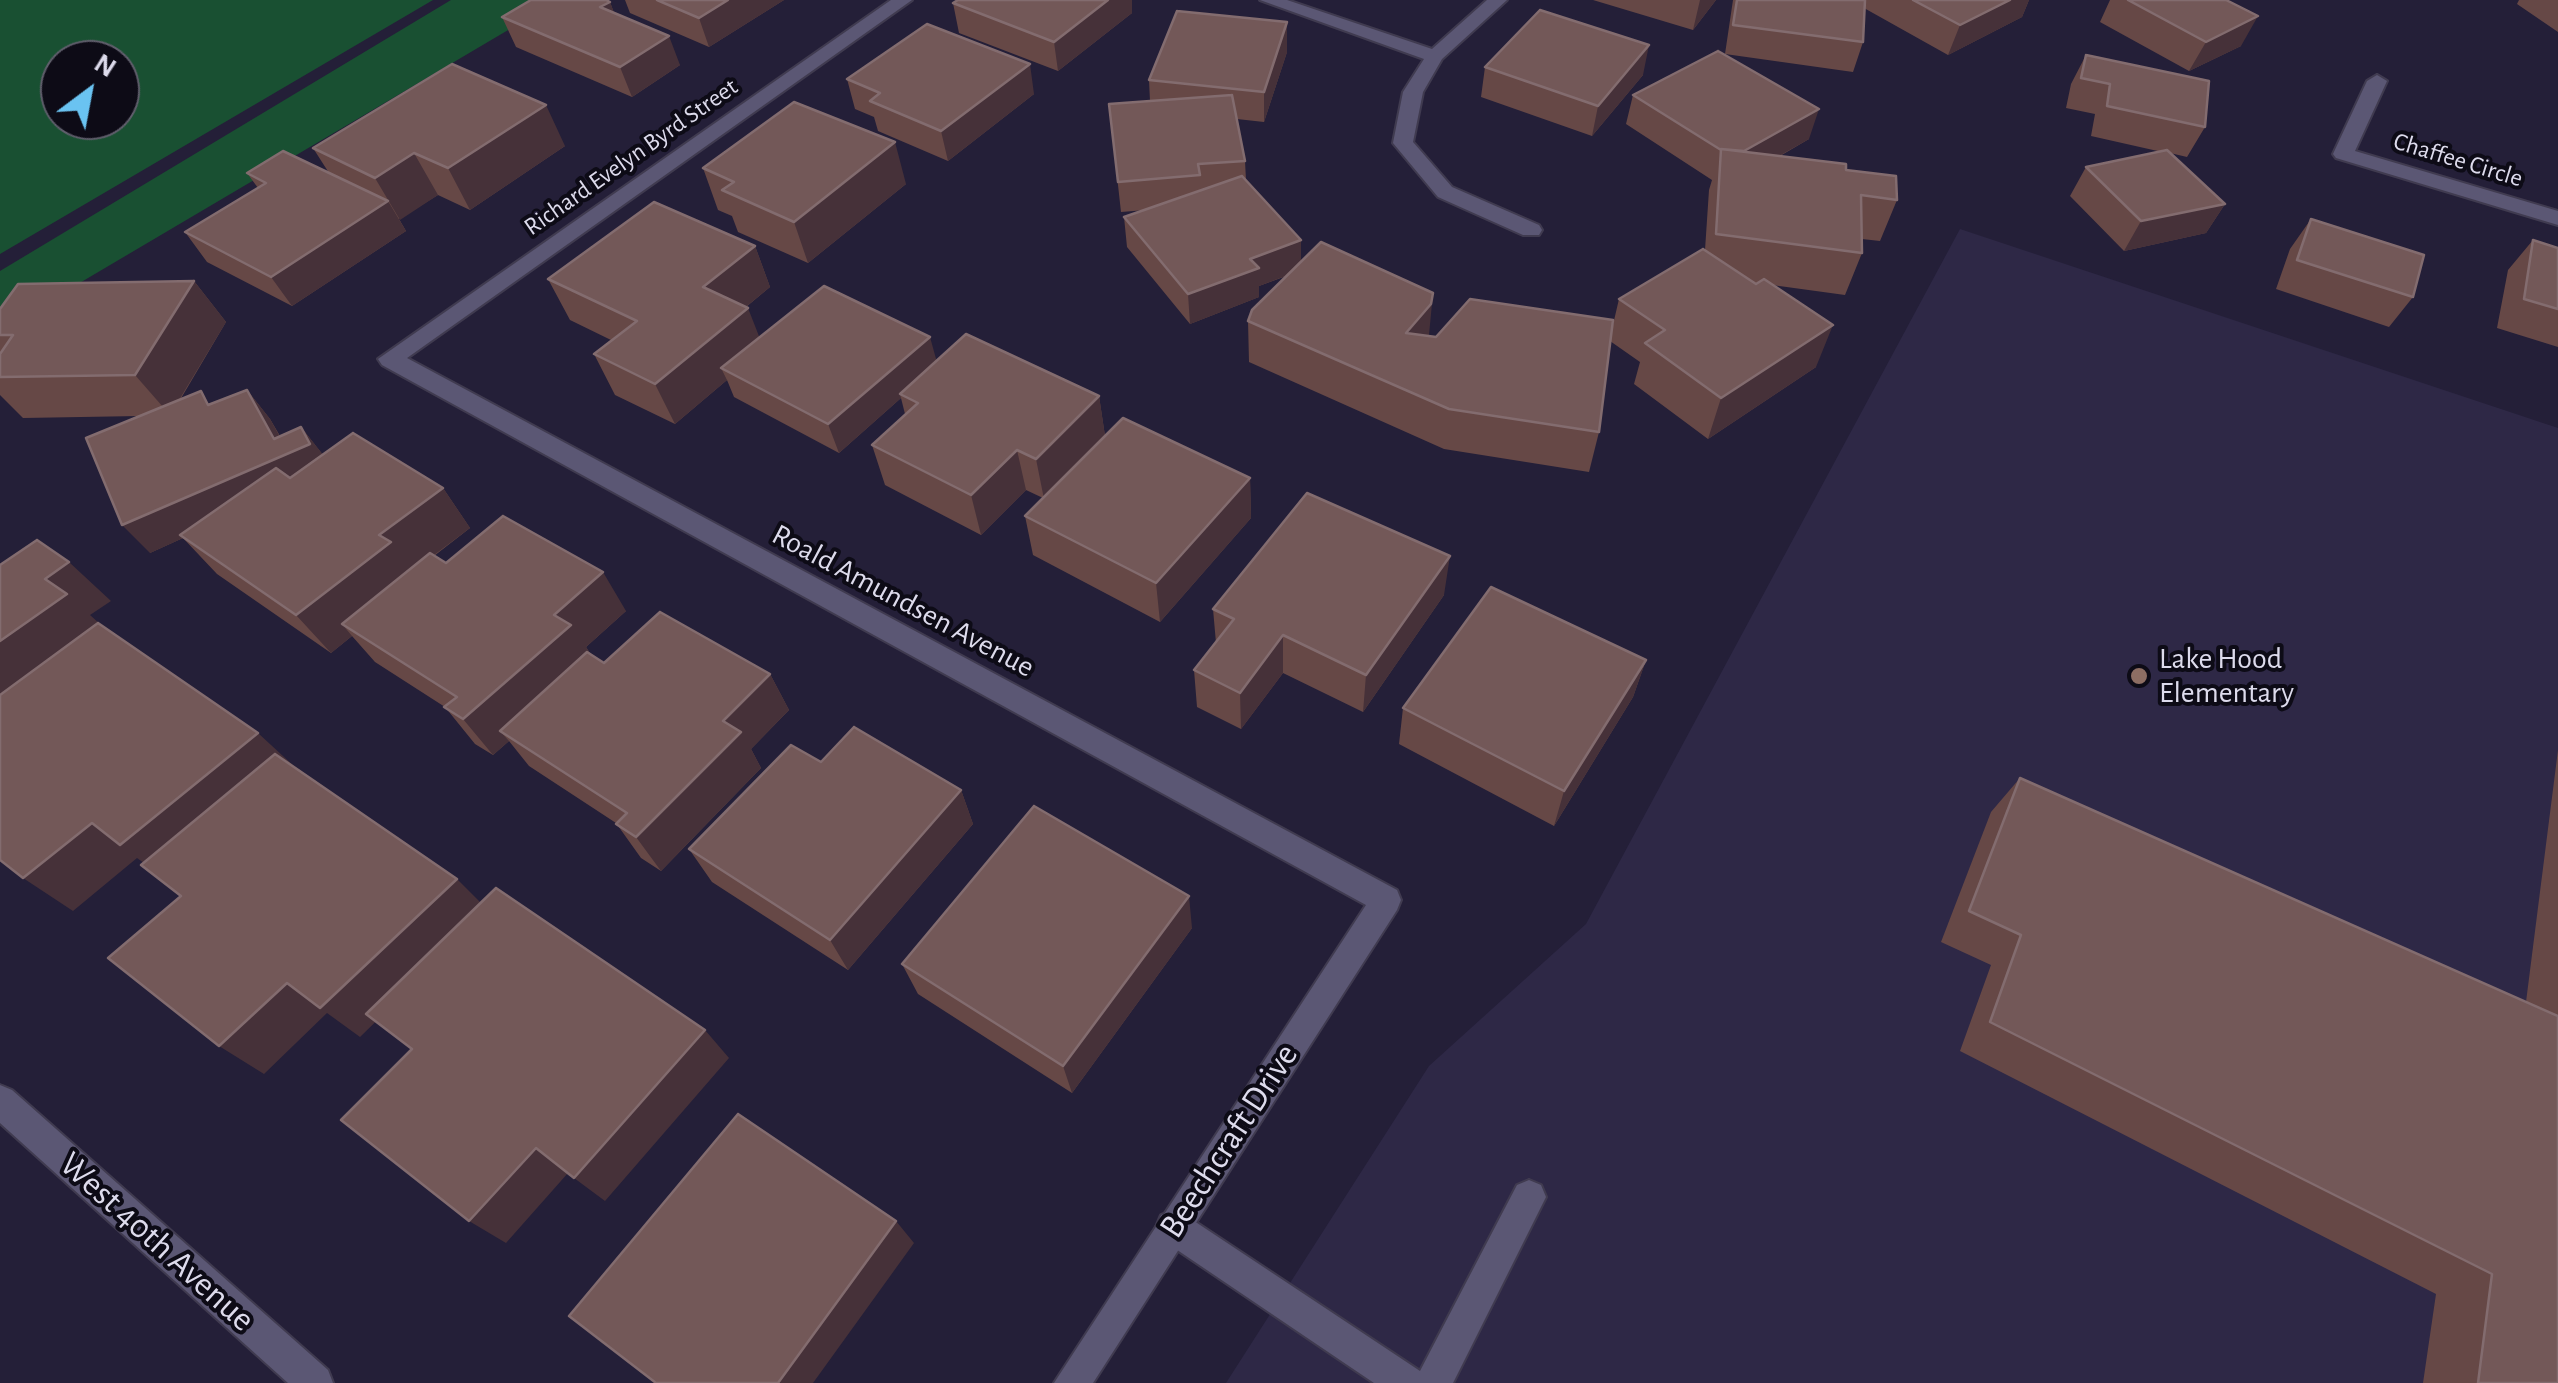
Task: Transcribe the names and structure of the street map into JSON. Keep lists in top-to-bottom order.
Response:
{
  "streets": {
    "street": [
      "Richard Evelyn Byrd Street",
      "Chaffee Circle",
      "Roald Amundsen Avenue",
      "Beechcraft Drive",
      "West 40th Avenue"
    ]
  },
  "crossings": [
    ["Richard Evelyn Byrd Street", "Roald Amundsen Avenue"],
    ["Roald Amundsen Avenue", "Beechcraft Drive"]
  ],
  "places": ["Lake Hood Elementary"],
  "north": "top right"
}
